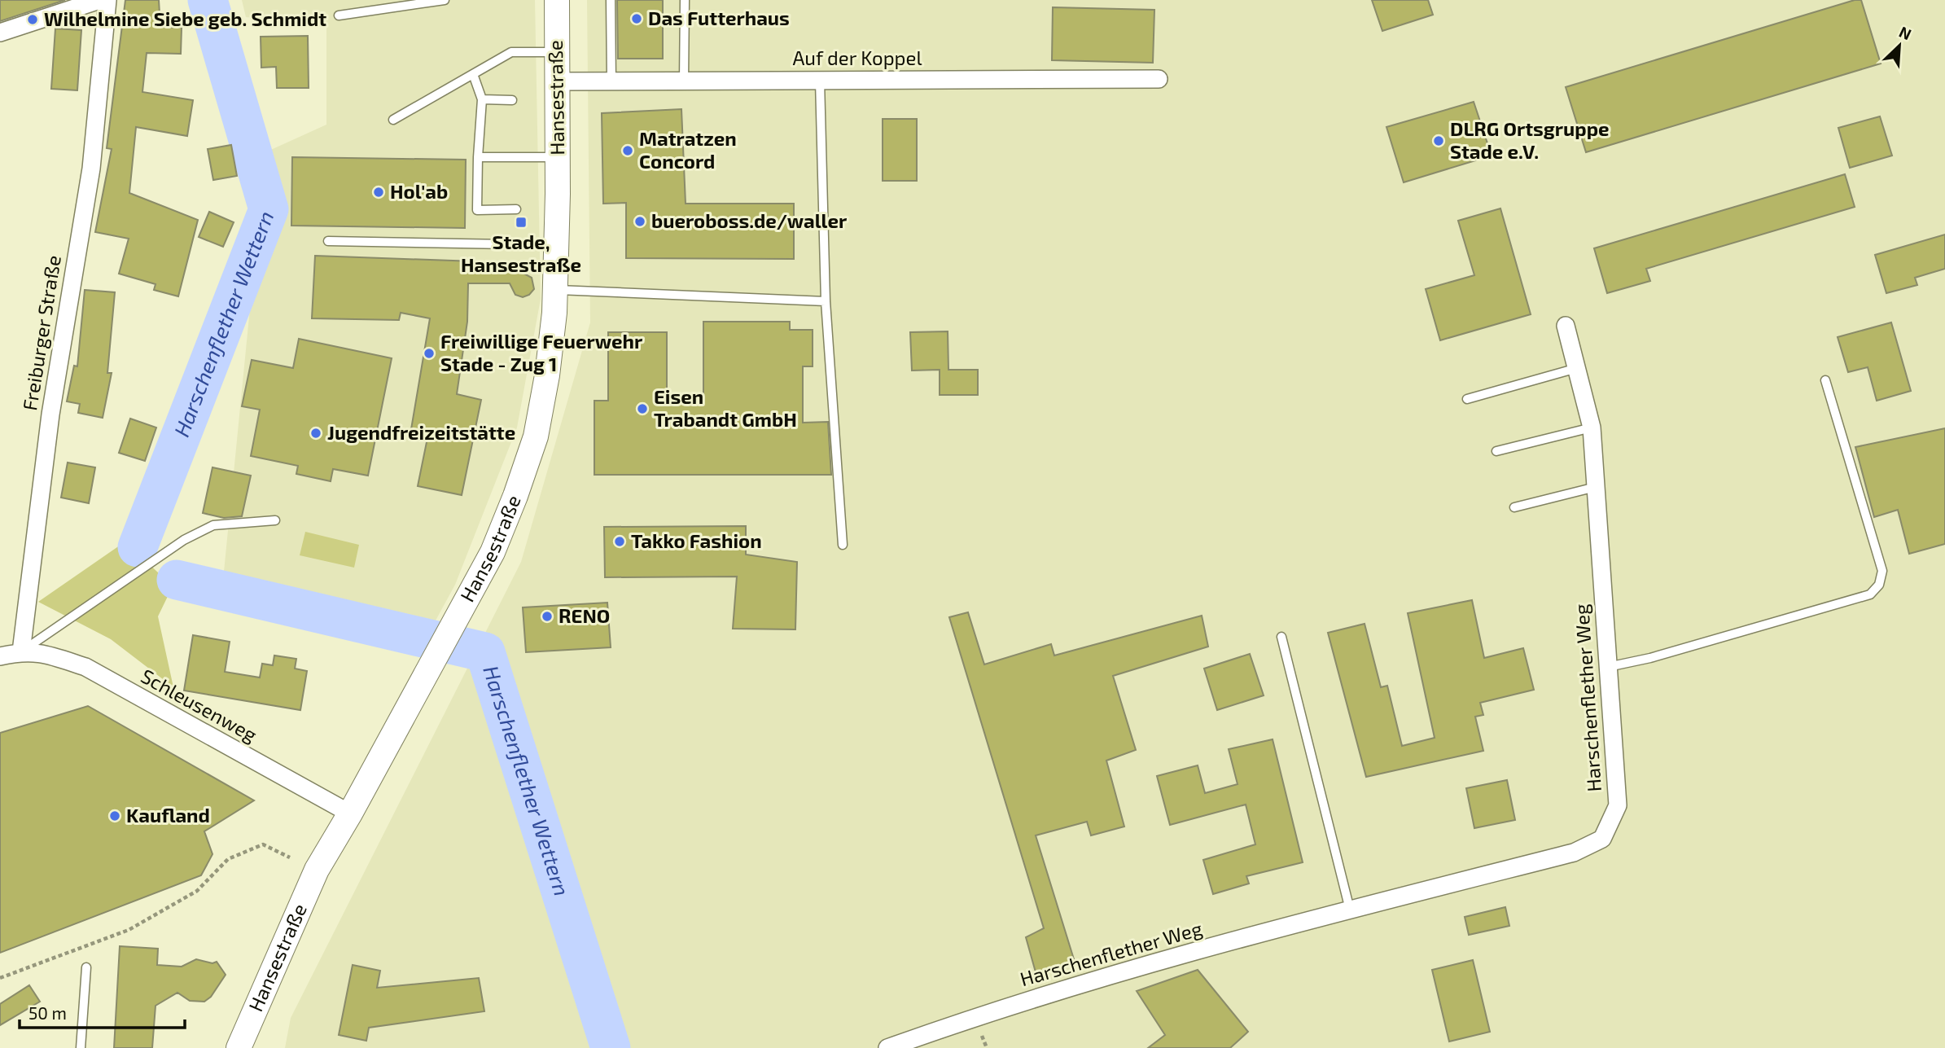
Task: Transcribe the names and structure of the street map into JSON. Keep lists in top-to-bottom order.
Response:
{
  "streets": {
    "main road": ["Hansestraße"],
    "street": [
      "Auf der Koppel",
      "Freiburger Straße",
      "Harschenflether Weg",
      "Schleusenweg"
    ]
  },
  "crossings": [
    ["Auf der Koppel", "Hansestraße"],
    ["Hansestraße", "Schleusenweg"],
    ["Freiburger Straße", "Schleusenweg"]
  ],
  "water": ["Harschenflether Wettern"],
  "places": {
    "other": [
      "Das Futterhaus",
      "Wilhelmine Siebe geb. Schmidt",
      "DLRG Ortsgruppe Stade e.V.",
      "Matratzen Concord",
      "Hol'ab",
      "bueroboss.de/waller",
      "Freiwillige Feuerwehr Stade - Zug 1",
      "Eisen Trabandt GmbH",
      "Jugendfreizeitstätte",
      "Takko Fashion",
      "RENO",
      "Kaufland"
    ],
    "transit": ["Stade, Hansestraße"]
  },
  "scale_bar": "50 m",
  "north": "top right"
}
